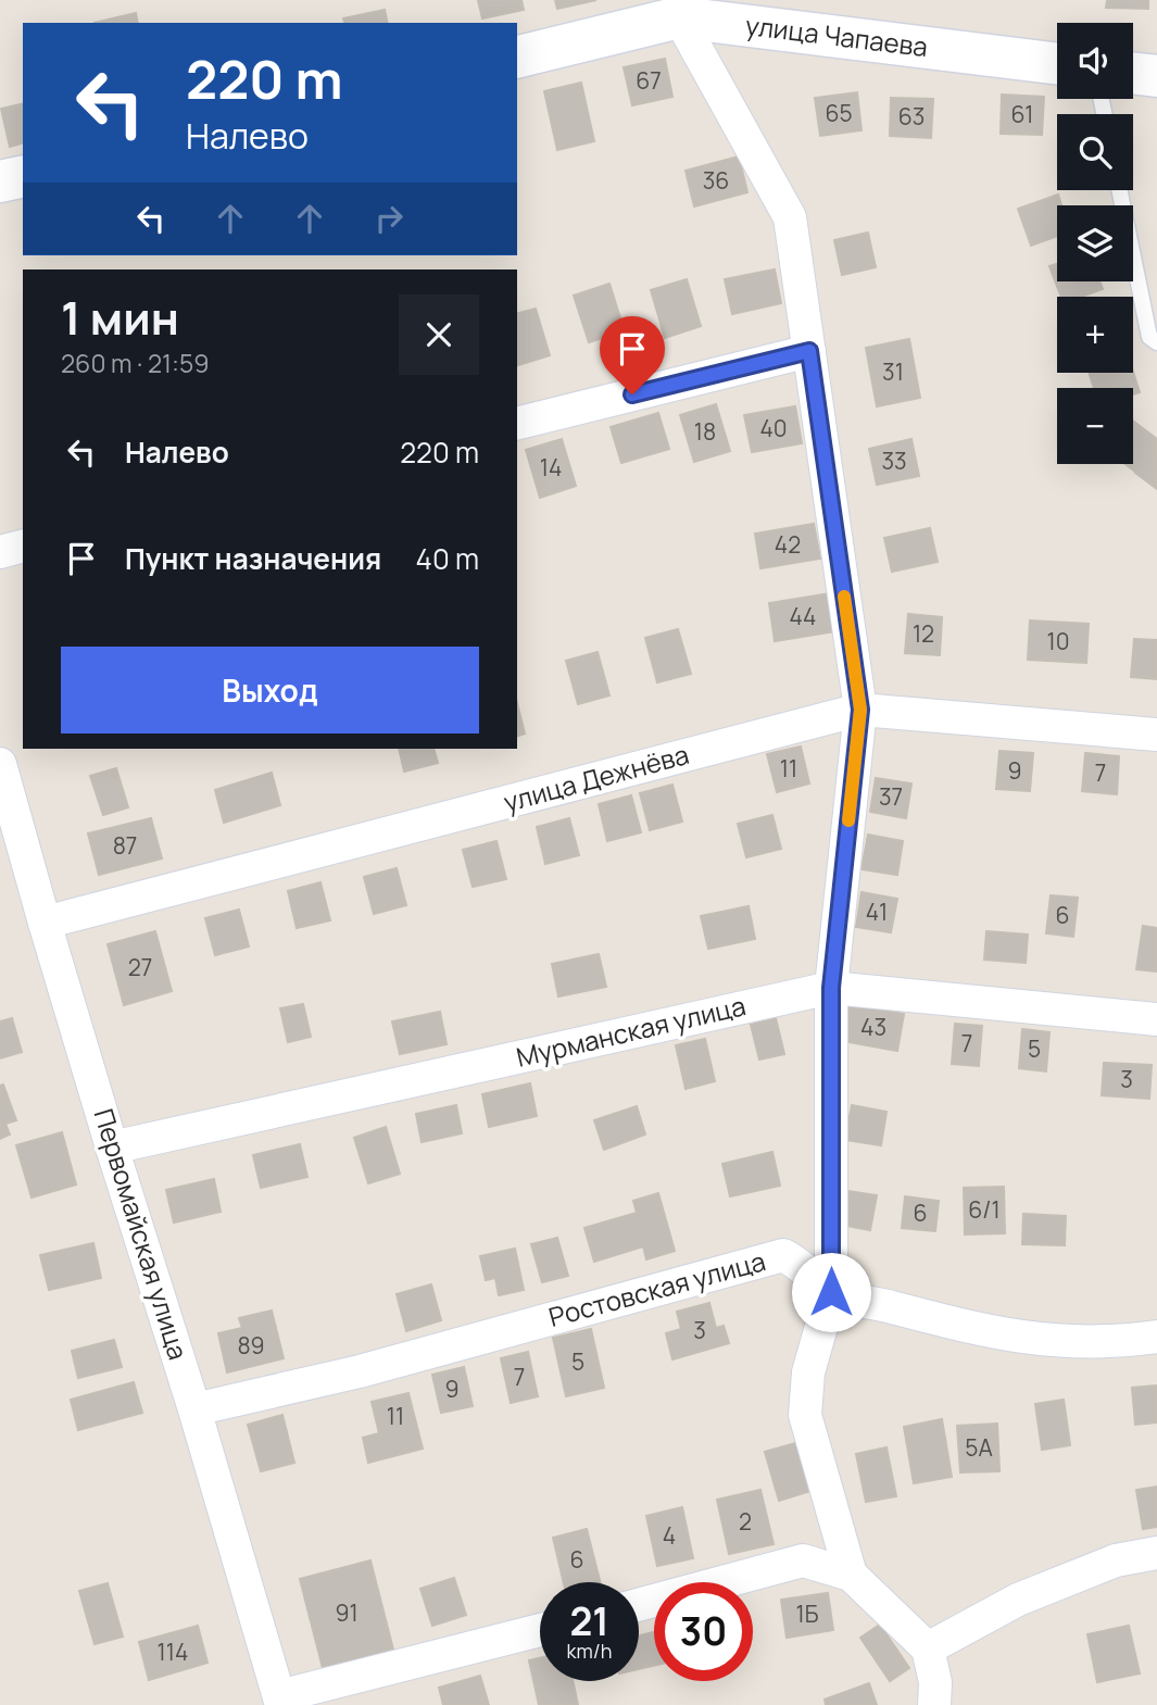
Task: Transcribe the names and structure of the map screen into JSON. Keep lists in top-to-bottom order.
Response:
{
  "streets": {
    "main road": ["улица Чапаева"],
    "street": [
      "улица Дежнёва",
      "Мурманская улица",
      "Первомайская улица",
      "Ростовская улица"
    ]
  },
  "crossings": [
    ["улица Дежнёва", "Первомайская улица"],
    ["Мурманская улица", "Первомайская улица"],
    ["Первомайская улица", "Ростовская улица"]
  ],
  "house_numbers": [
    "67",
    "65",
    "61",
    "63",
    "36",
    "31",
    "40",
    "18",
    "33",
    "14",
    "42",
    "44",
    "12",
    "10",
    "11",
    "9",
    "7",
    "37",
    "87",
    "41",
    "6",
    "27",
    "43",
    "7",
    "5",
    "3",
    "6/1",
    "6",
    "3",
    "89",
    "5",
    "7",
    "9",
    "11",
    "5А",
    "2",
    "4",
    "6",
    "91",
    "1Б",
    "114"
  ],
  "page": {
    "map_buttons": ["+", "−"],
    "turn": ["220 m", "Налево"],
    "heading": ["1 мин", "260 m · 21:59"],
    "list": [
      {
        "name": "Налево",
        "value": "220 m"
      },
      {
        "name": "Пункт назначения",
        "value": "40 m"
      }
    ],
    "buttons": "Выход",
    "speed": "21 km/h",
    "limit": "30"
  }
}
